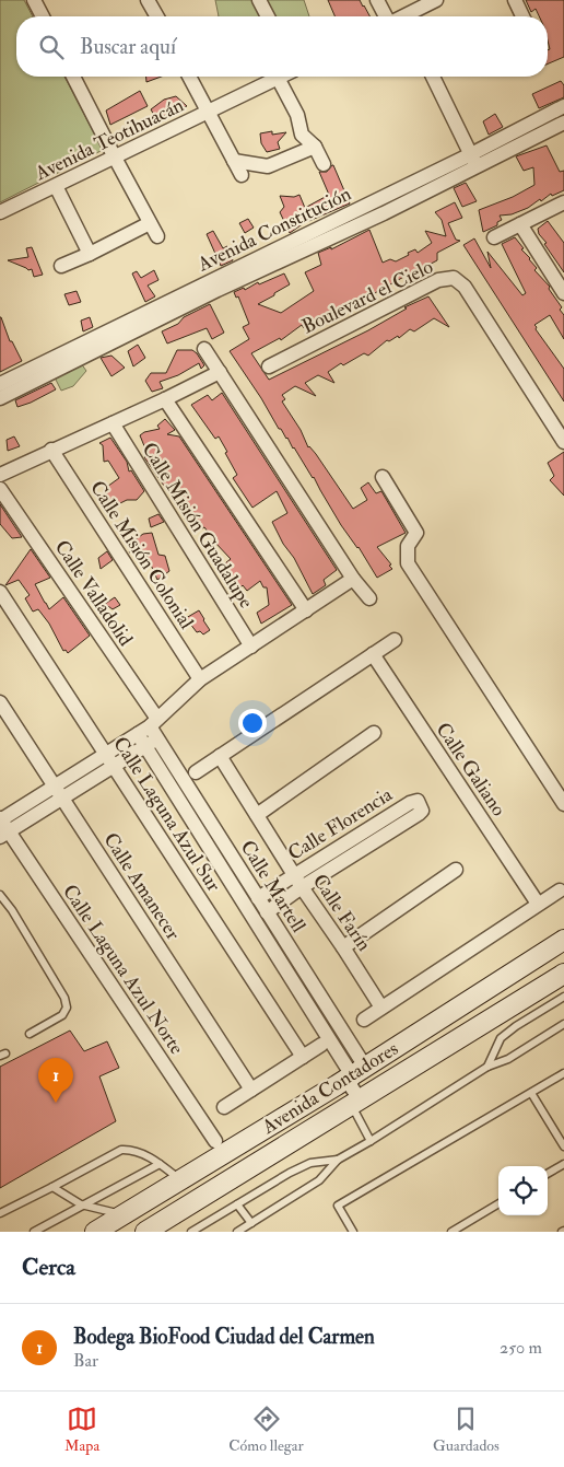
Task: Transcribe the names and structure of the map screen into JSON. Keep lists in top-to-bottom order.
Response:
{
  "streets": {
    "main road": ["Avenida Contadores"],
    "street": [
      "Avenida Teotihuacán",
      "Avenida Constitución",
      "Boulevard el Cielo",
      "Calle Misión Guadalupe",
      "Calle Misión Colonial",
      "Calle Valladolid",
      "Calle Galiano",
      "Calle Laguna Azul Sur",
      "Calle Florencia",
      "Calle Amanecer",
      "Calle Martell",
      "Calle Farín",
      "Calle Laguna Azul Norte"
    ]
  },
  "crossings": [
    ["Calle Valladolid", "Calle Martell"],
    ["Calle Florencia", "Calle Martell"],
    ["Calle Florencia", "Calle Farín"],
    ["Calle Martell", "Avenida Contadores"]
  ],
  "page": {
    "search": "Buscar aquí",
    "pins": "1",
    "heading": "Cerca",
    "list": [
      {
        "mark": "1",
        "name": "Bodega BioFood Ciudad del Carmen",
        "note": "Bar",
        "value": "250 m"
      }
    ],
    "nav": ["Mapa", "Cómo llegar", "Guardados"]
  }
}
